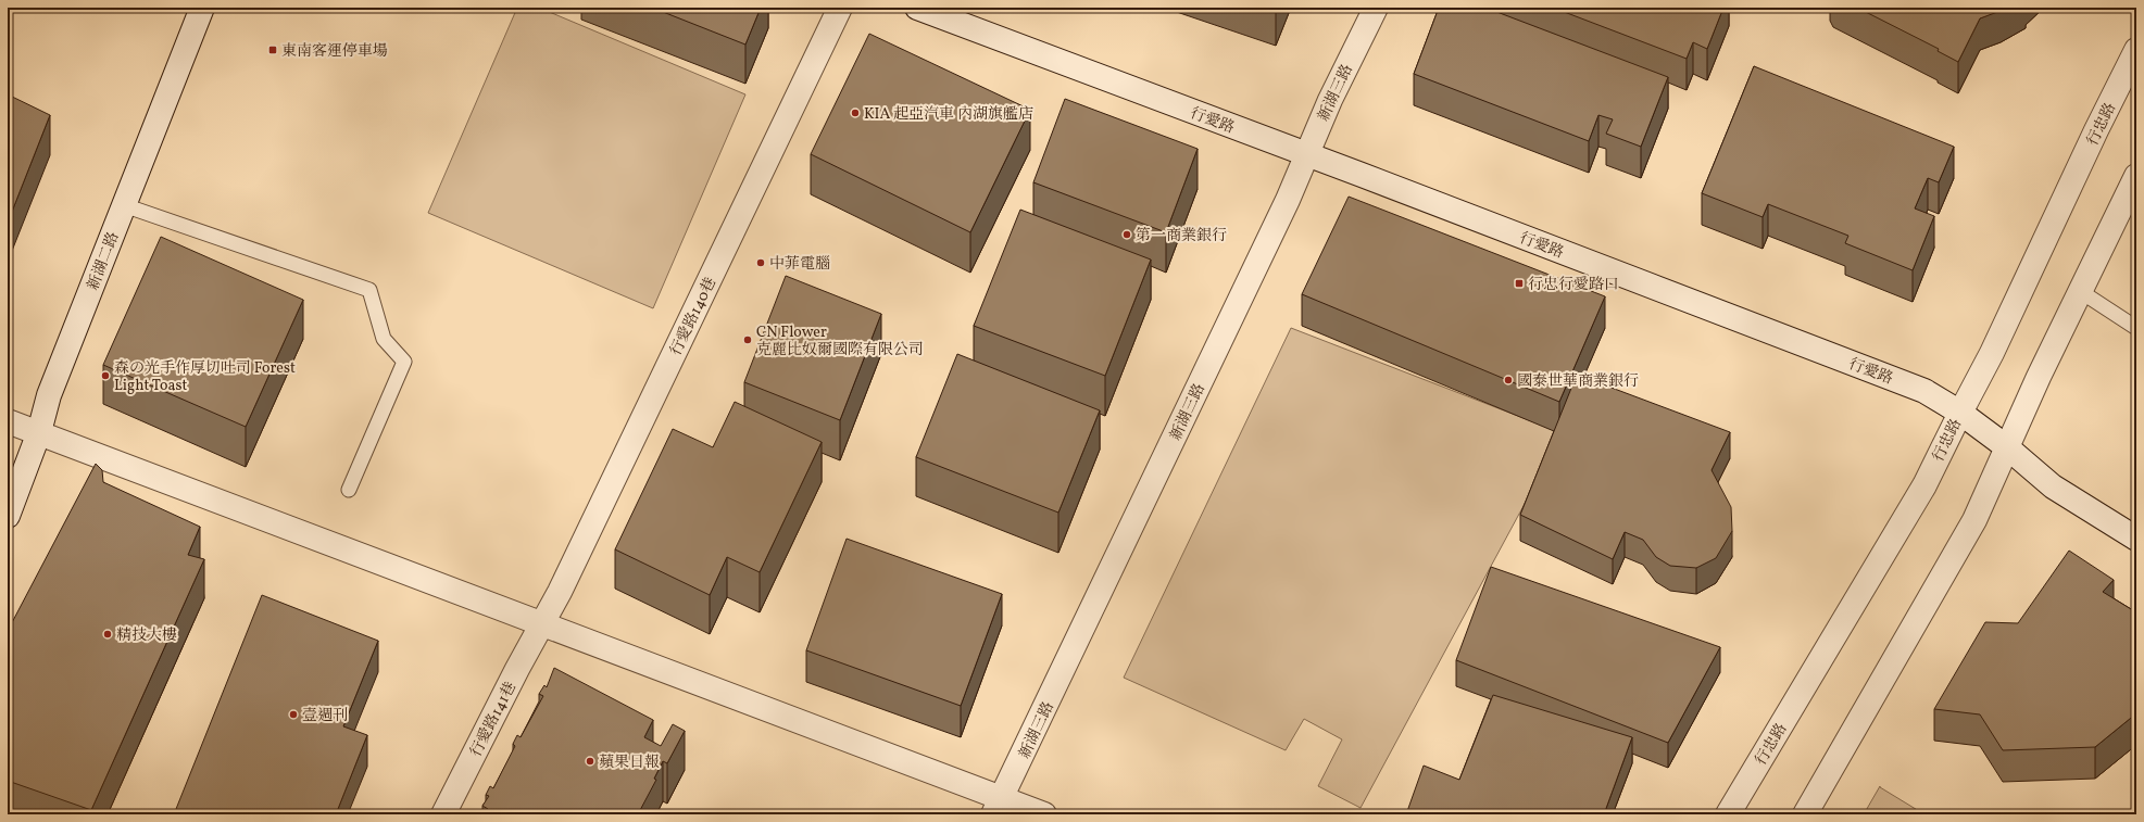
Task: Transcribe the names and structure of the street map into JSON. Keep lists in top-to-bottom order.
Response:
{
  "streets": {
    "street": [
      "新湖三路",
      "行愛路",
      "行忠路",
      "新湖二路",
      "行愛路140巷",
      "行愛路141巷"
    ]
  },
  "crossings": [
    ["新湖三路", "行愛路"],
    ["行愛路", "行忠路"],
    ["行愛路140巷", "行愛路141巷"]
  ],
  "places": {
    "transit": ["東南客運停車場", "行忠行愛路口"],
    "other": [
      "KIA 起亞汽車 內湖旗艦店",
      "第一商業銀行",
      "中菲電腦",
      "CN Flower 克麗比奴爾國際有限公司",
      "森の光手作厚切吐司 Forest Light Toast",
      "國泰世華商業銀行",
      "精技大樓",
      "壹週刊",
      "蘋果日報"
    ]
  }
}
